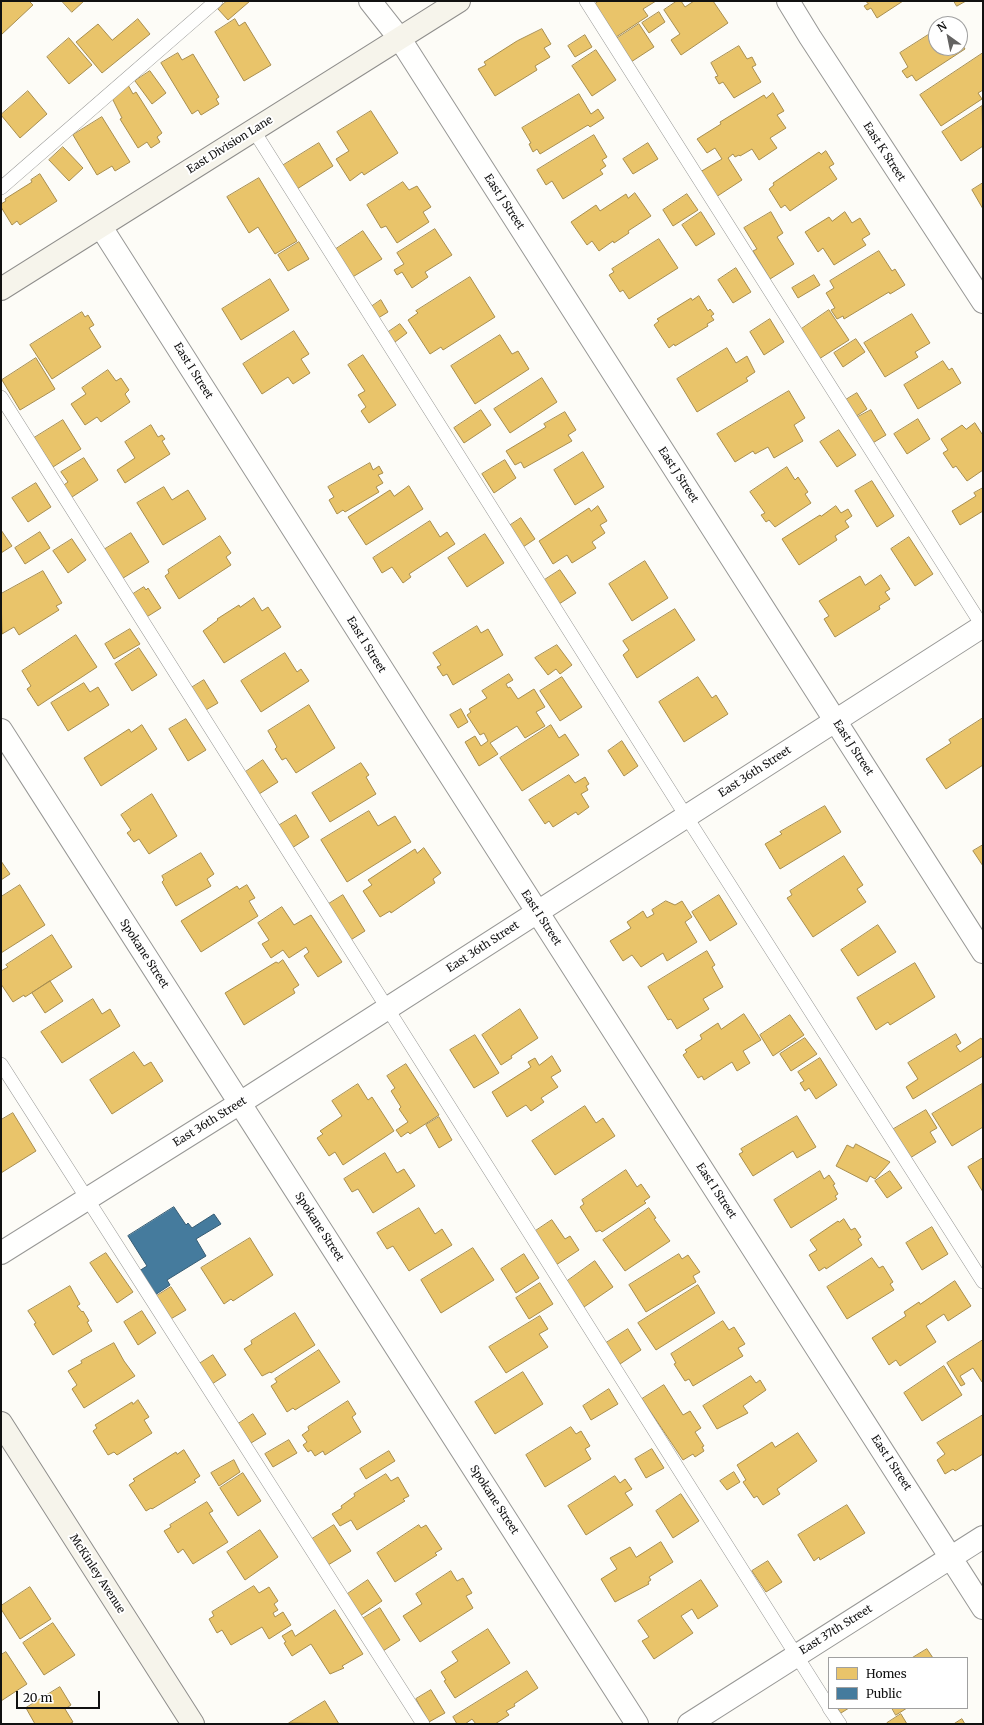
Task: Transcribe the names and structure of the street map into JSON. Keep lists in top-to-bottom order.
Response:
{
  "streets": {
    "street": [
      "East Division Lane",
      "East K Street",
      "East J Street",
      "East I Street",
      "East 36th Street",
      "Spokane Street",
      "McKinley Avenue",
      "East 37th Street"
    ]
  },
  "crossings": [
    ["East Division Lane", "East J Street"],
    ["East Division Lane", "East I Street"],
    ["East J Street", "East 36th Street"],
    ["East I Street", "East 36th Street"],
    ["East I Street", "East 37th Street"],
    ["East 36th Street", "Spokane Street"]
  ],
  "legend": ["Homes", "Public"],
  "scale_bar": "20 m",
  "north": "top left"
}
